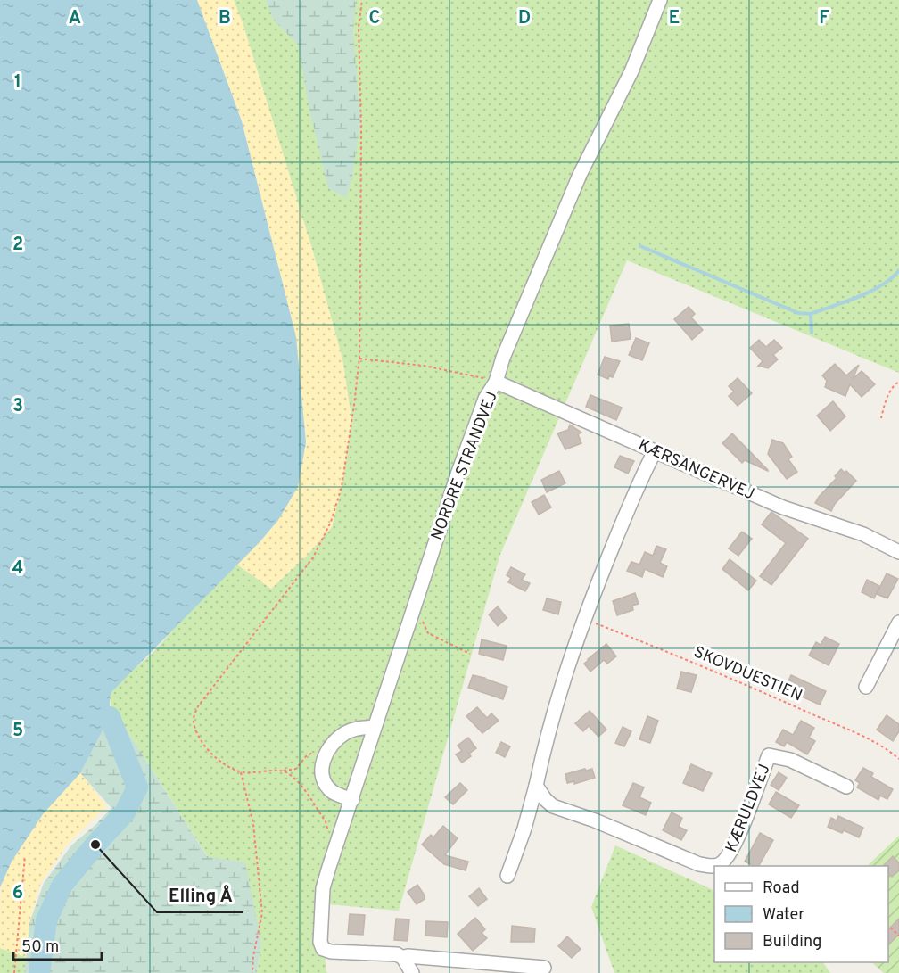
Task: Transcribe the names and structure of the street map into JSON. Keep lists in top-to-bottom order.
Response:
{
  "streets": {
    "street": ["NORDRE STRANDVEJ", "KÆRSANGERVEJ", "KÆRULDVEJ"],
    "path": ["SKOVDUESTIEN"]
  },
  "crossings": [
    ["NORDRE STRANDVEJ", "KÆRSANGERVEJ"]
  ],
  "places": ["Elling Å"],
  "legend": ["Road", "Water", "Building"],
  "scale_bar": "50 m",
  "grid": {
    "columns": [
      "A",
      "B",
      "C",
      "D",
      "E",
      "F"
    ],
    "rows": [
      "1",
      "2",
      "3",
      "4",
      "5",
      "6"
    ]
  }
}
